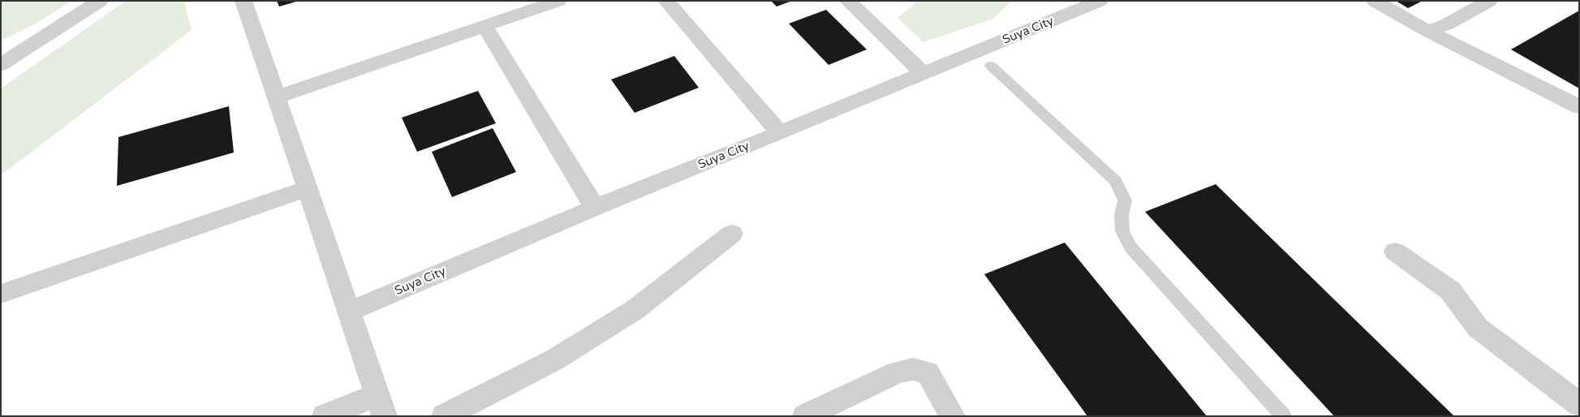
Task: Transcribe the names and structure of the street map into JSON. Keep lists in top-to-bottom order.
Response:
{
  "streets": {
    "street": ["Suya City"]
  }
}
